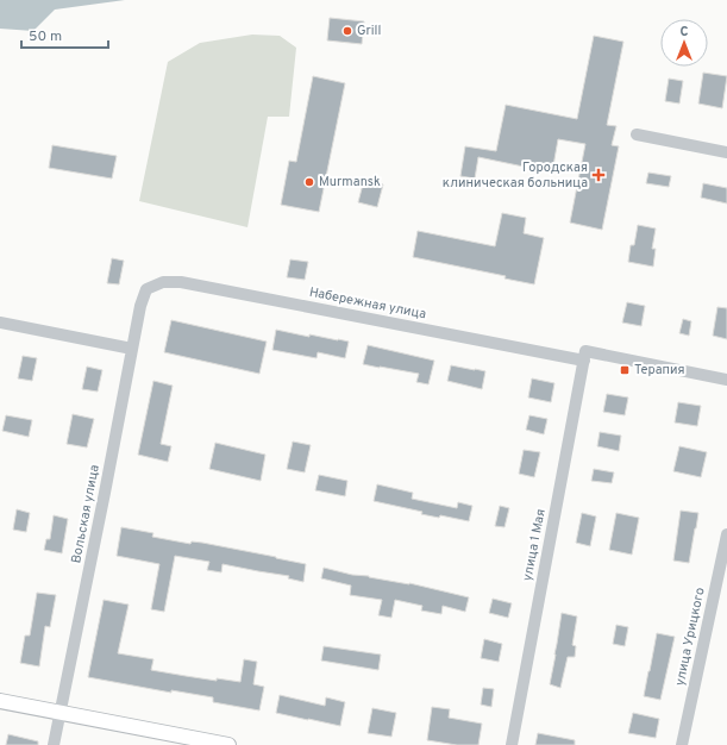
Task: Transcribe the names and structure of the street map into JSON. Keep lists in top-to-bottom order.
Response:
{
  "streets": {
    "street": [
      "Набережная улица",
      "Вольская улица",
      "улица 1 Мая",
      "улица Урицкого"
    ]
  },
  "crossings": [
    ["Набережная улица", "Вольская улица"],
    ["Набережная улица", "улица 1 Мая"]
  ],
  "places": {
    "other": ["Grill", "Murmansk"],
    "health": ["Городская клиническая больница"],
    "transit": ["Терапия"]
  },
  "scale_bar": "50 m",
  "north": "top"
}
